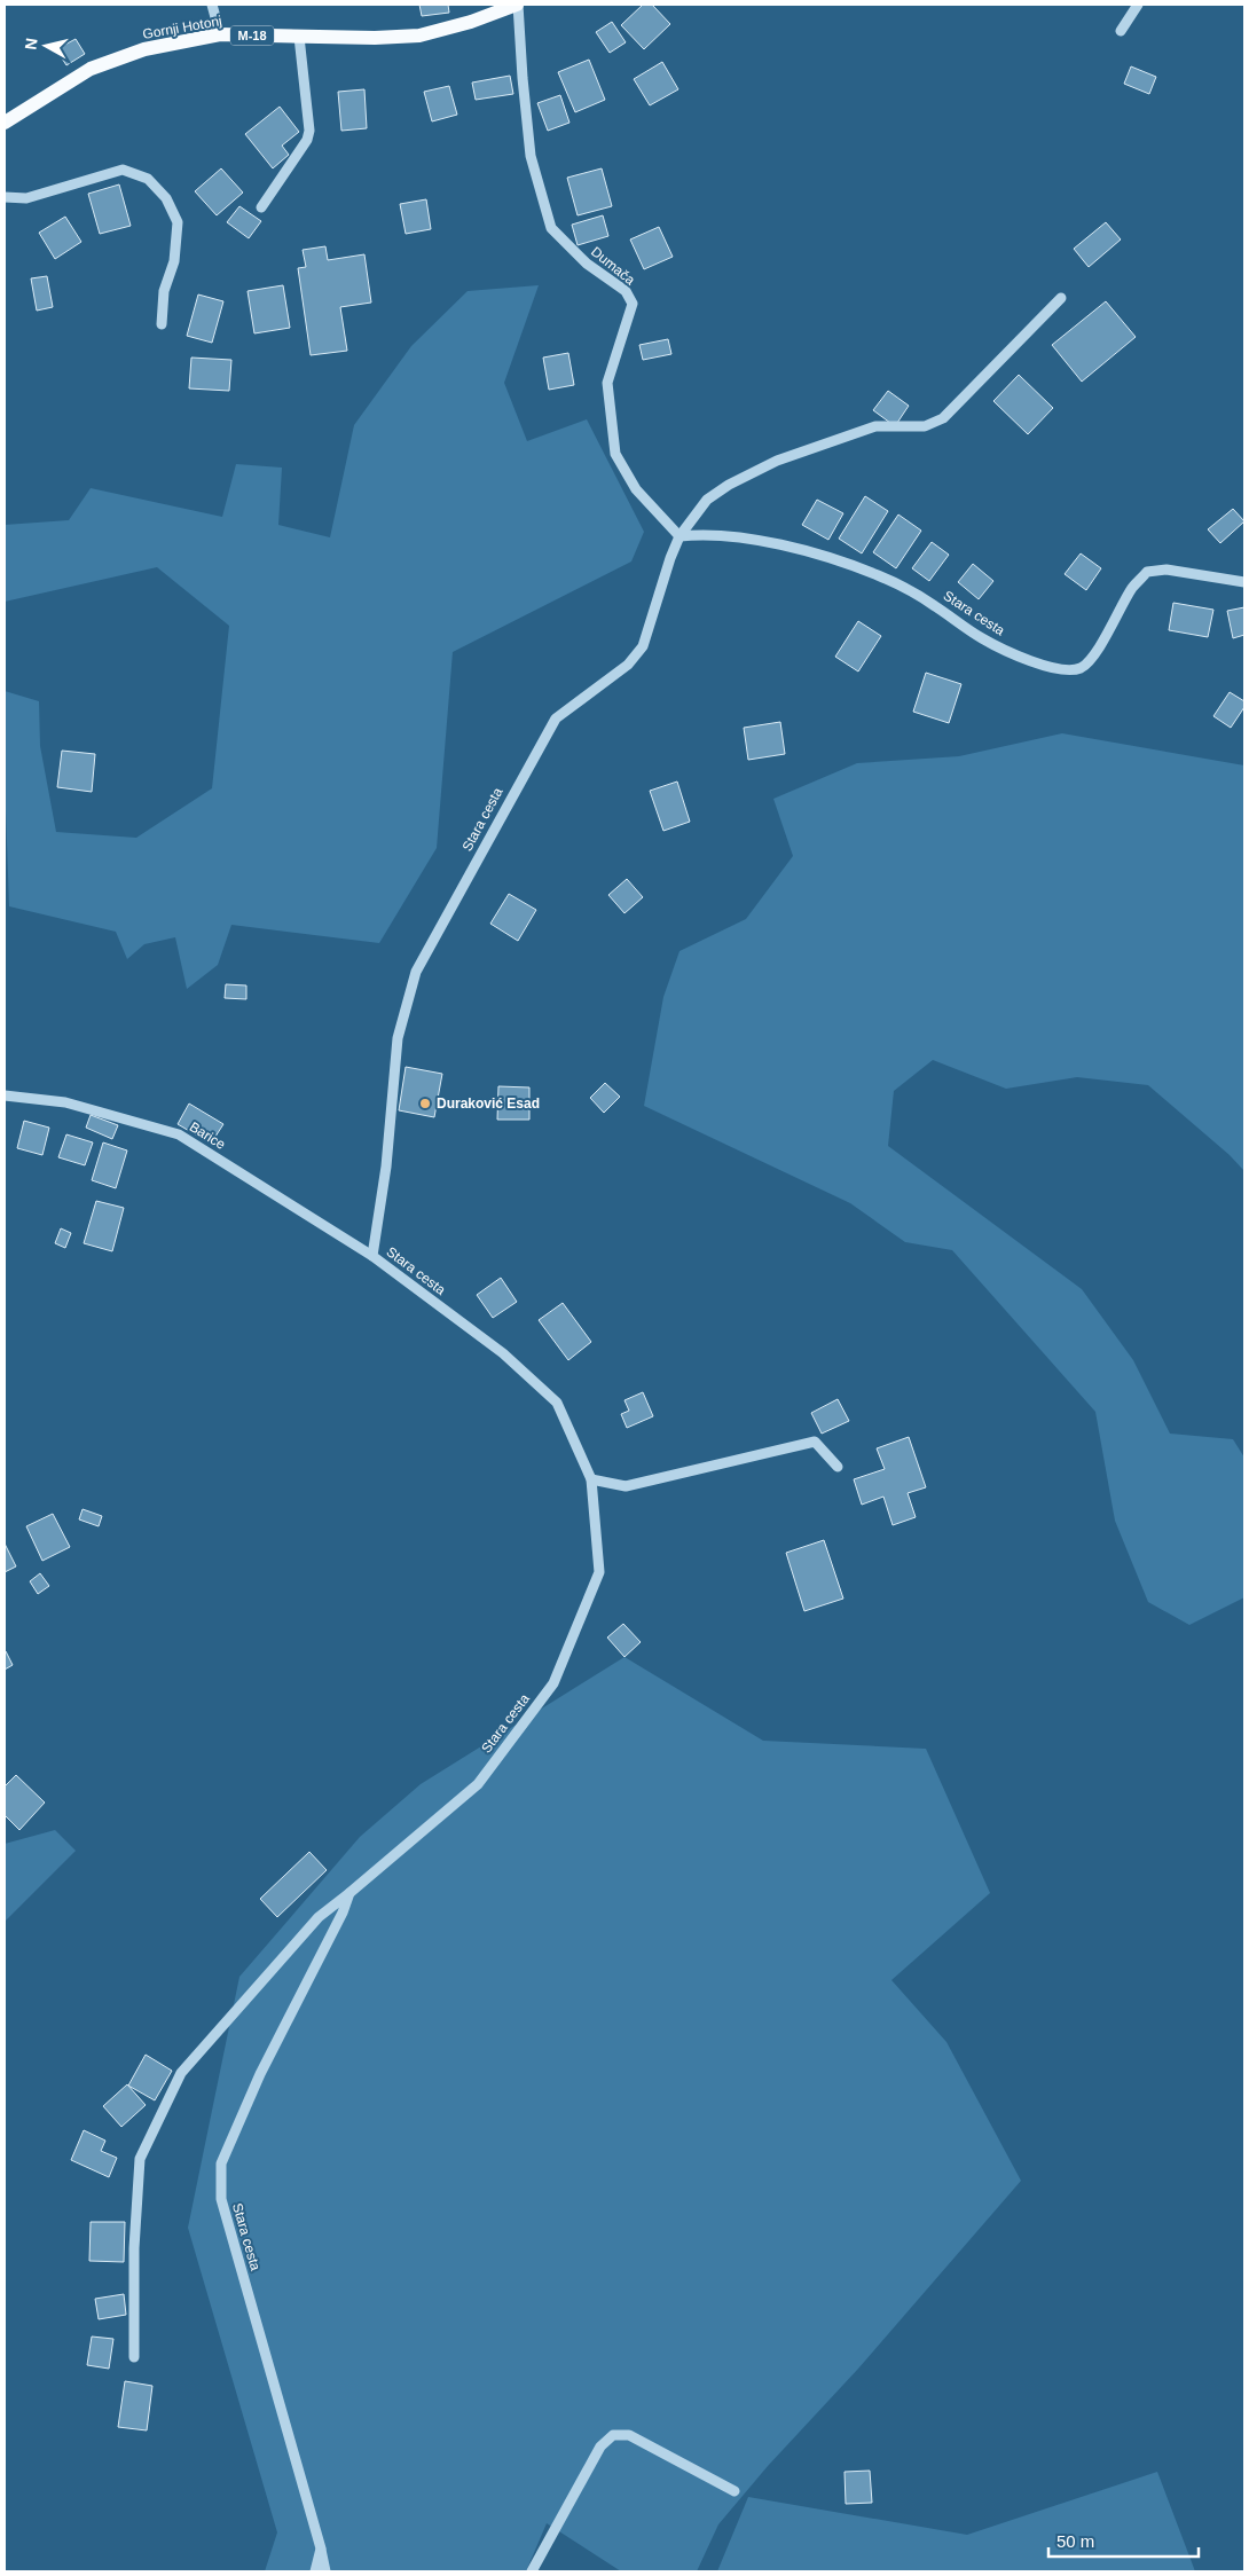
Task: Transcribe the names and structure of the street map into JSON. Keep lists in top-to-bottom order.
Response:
{
  "streets": {
    "main road": ["Gornji Hotonj", "M-18"],
    "street": ["Dumača", "Stara cesta", "Barice"]
  },
  "crossings": [
    ["Gornji Hotonj", "Dumača"],
    ["Dumača", "Stara cesta"],
    ["Stara cesta", "Barice"]
  ],
  "places": ["Duraković Esad"],
  "scale_bar": "50 m",
  "north": "left"
}
